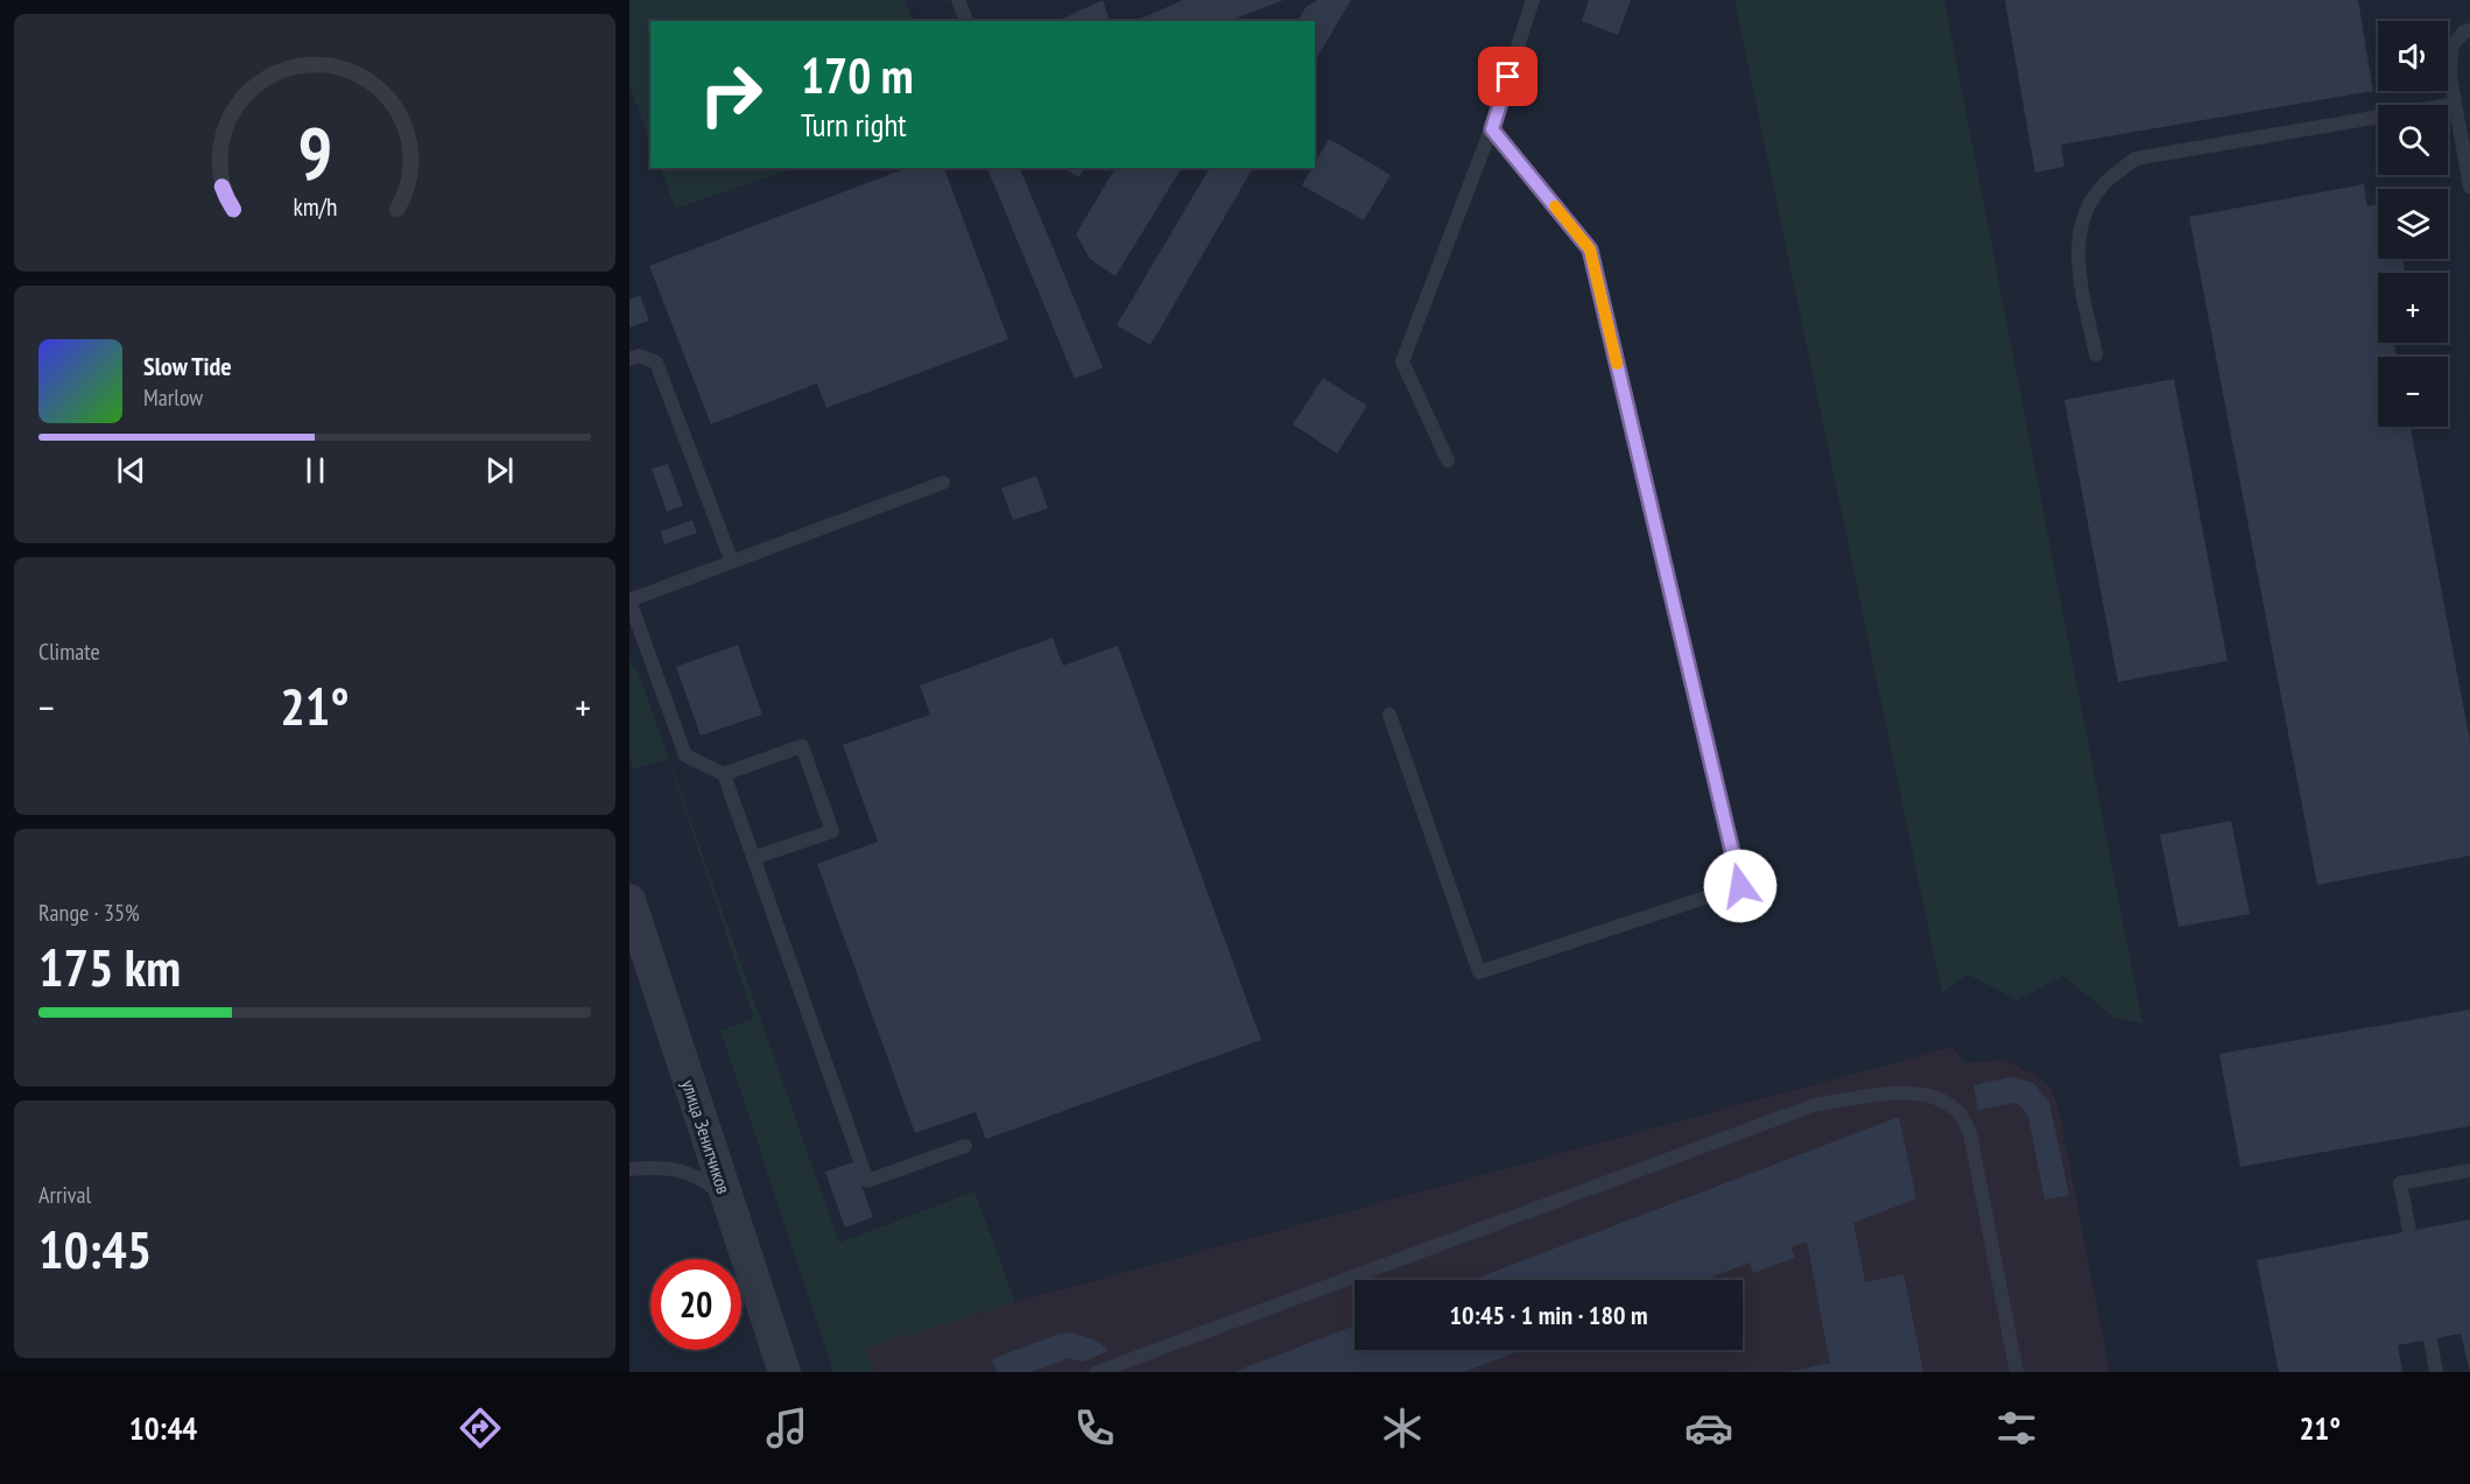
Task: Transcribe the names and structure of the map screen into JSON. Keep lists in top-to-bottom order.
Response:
{
  "streets": {
    "street": ["улица Зенитчиков"]
  },
  "page": {
    "map_buttons": ["+", "−"],
    "turn": ["170 m", "Turn right"],
    "song": ["Slow Tide", "Marlow"],
    "tile": [
      "Climate",
      ["Range · 35%", "175 km"],
      ["Arrival", "10:45"]
    ],
    "heat": ["−", "21°", "+"],
    "limit": "20",
    "trip": "10:45 · 1 min · 180 m",
    "tabs": ["10:44", "21°"],
    "gauge": ["9", "km/h"]
  }
}
